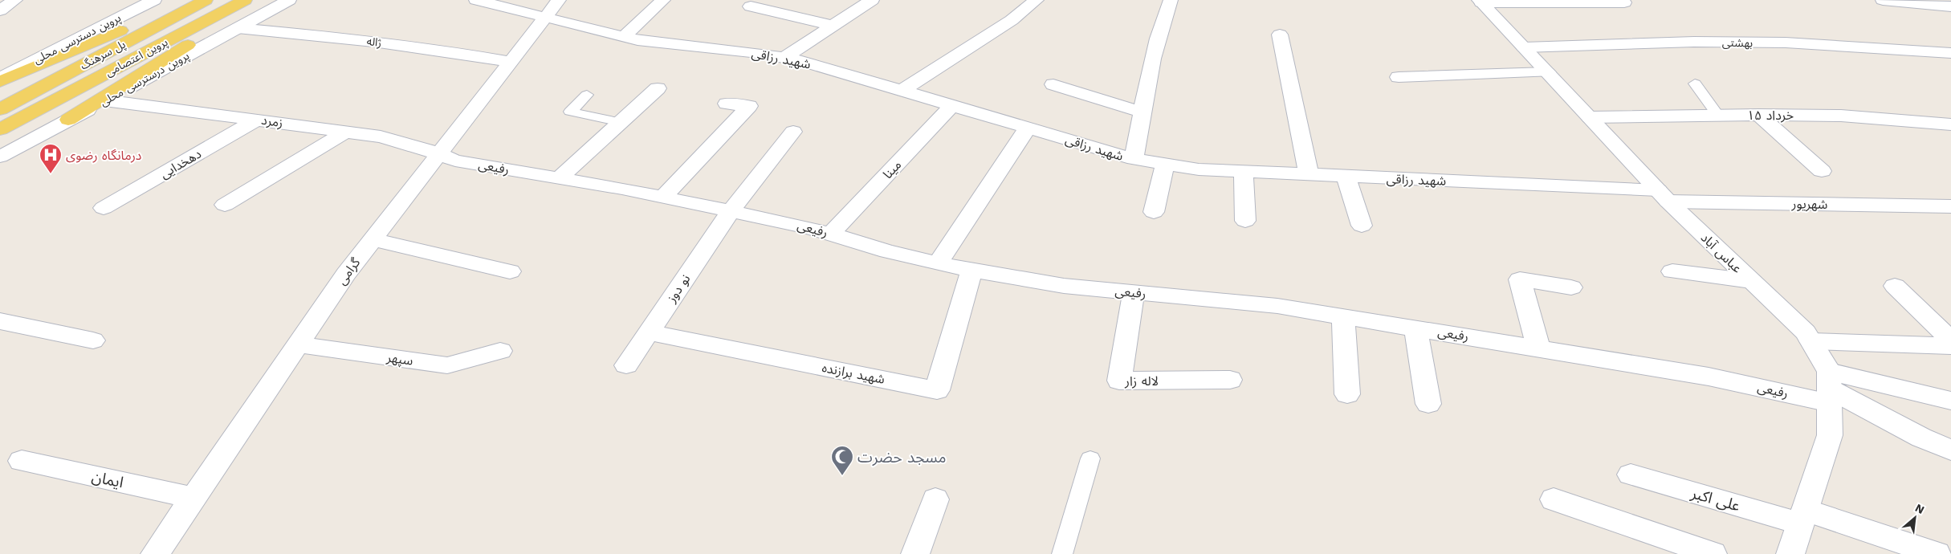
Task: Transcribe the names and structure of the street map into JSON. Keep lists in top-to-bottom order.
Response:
{
  "streets": {
    "main road": ["پل سرهنگ", "پروین اعتصامی"],
    "street": [
      "پروین دسترسی محلی",
      "ژاله",
      "بهشتی",
      "شهید رزاقی",
      "پروین درسترسی محلی",
      "۱۵ خرداد",
      "زمرد",
      "دهخدایی",
      "رفیعی",
      "مینا",
      "شهریور",
      "عباس آباد",
      "گرامی",
      "نو دوز",
      "سپهر",
      "شهید برازنده",
      "لاله زار",
      "ایمان",
      "علی اکبر"
    ]
  },
  "crossings": [
    ["ژاله", "پروین درسترسی محلی"],
    ["ژاله", "گرامی"],
    ["بهشتی", "عباس آباد"],
    ["شهید رزاقی", "مینا"],
    ["شهید رزاقی", "شهریور"],
    ["شهید رزاقی", "عباس آباد"],
    ["شهید رزاقی", "گرامی"],
    ["پروین درسترسی محلی", "زمرد"],
    ["۱۵ خرداد", "عباس آباد"],
    ["زمرد", "دهخدایی"],
    ["زمرد", "رفیعی"],
    ["زمرد", "گرامی"],
    ["رفیعی", "مینا"],
    ["رفیعی", "عباس آباد"],
    ["رفیعی", "گرامی"],
    ["رفیعی", "نو دوز"],
    ["رفیعی", "شهید برازنده"],
    ["رفیعی", "لاله زار"],
    ["شهریور", "عباس آباد"],
    ["گرامی", "سپهر"],
    ["گرامی", "ایمان"],
    ["نو دوز", "شهید برازنده"]
  ],
  "places": {
    "hospital": ["درمانگاه رضوی"],
    "mosque": ["مسجد حضرت"]
  },
  "north": "top right"
}
